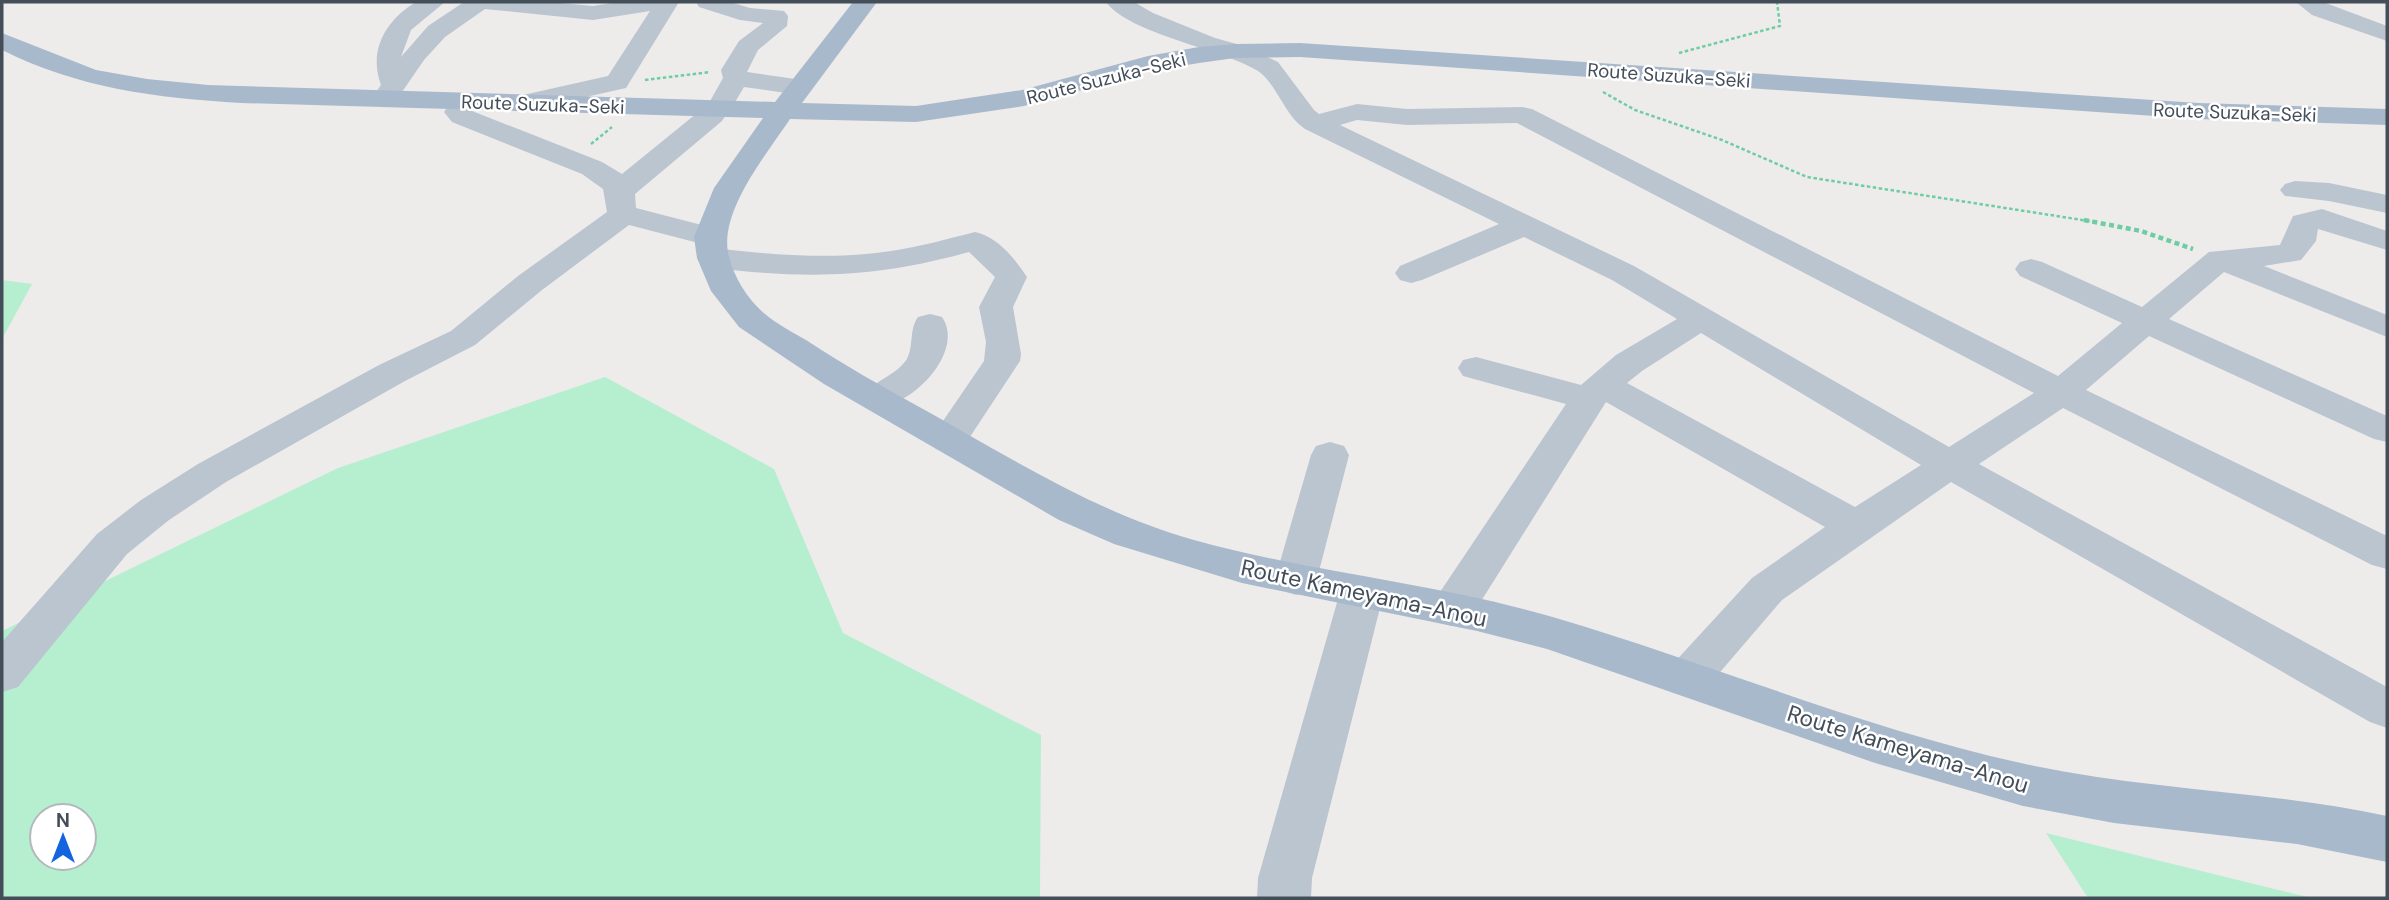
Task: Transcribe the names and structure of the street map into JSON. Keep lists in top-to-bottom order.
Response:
{
  "streets": {
    "main road": ["Route Suzuka-Seki", "Route Kameyama-Anou"]
  },
  "north": "top"
}
